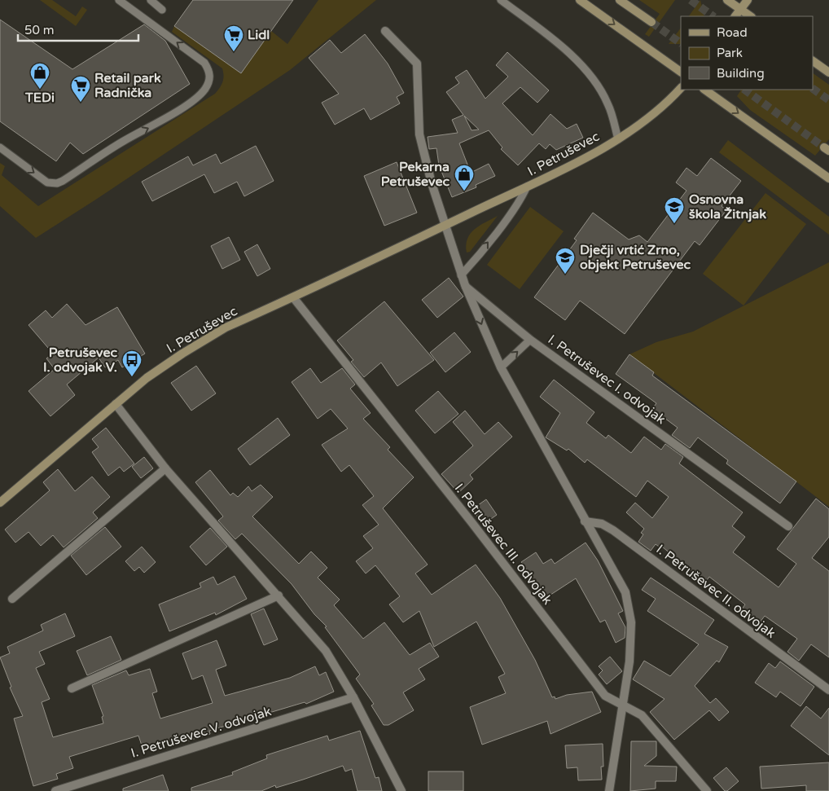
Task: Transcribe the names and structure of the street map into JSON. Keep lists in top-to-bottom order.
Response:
{
  "streets": {
    "street": [
      "I. Petruševec",
      "I. Petruševec I. odvojak",
      "I. Petruševec III. odvojak",
      "I. Petruševec II. odvojak",
      "I. Petruševec V. odvojak"
    ]
  },
  "crossings": [
    ["I. Petruševec", "I. Petruševec I. odvojak"],
    ["I. Petruševec", "I. Petruševec III. odvojak"]
  ],
  "places": {
    "supermarket": ["Lidl", "Retail park Radnička"],
    "shop": ["TEDi", "Pekarna Petruševec"],
    "school or university": ["Osnovna škola Žitnjak", "Dječji vrtić Zrno, objekt Petruševec"],
    "bus stop": ["Petruševec I. odvojak V."]
  },
  "legend": ["Road", "Park", "Building"],
  "scale_bar": "50 m"
}
